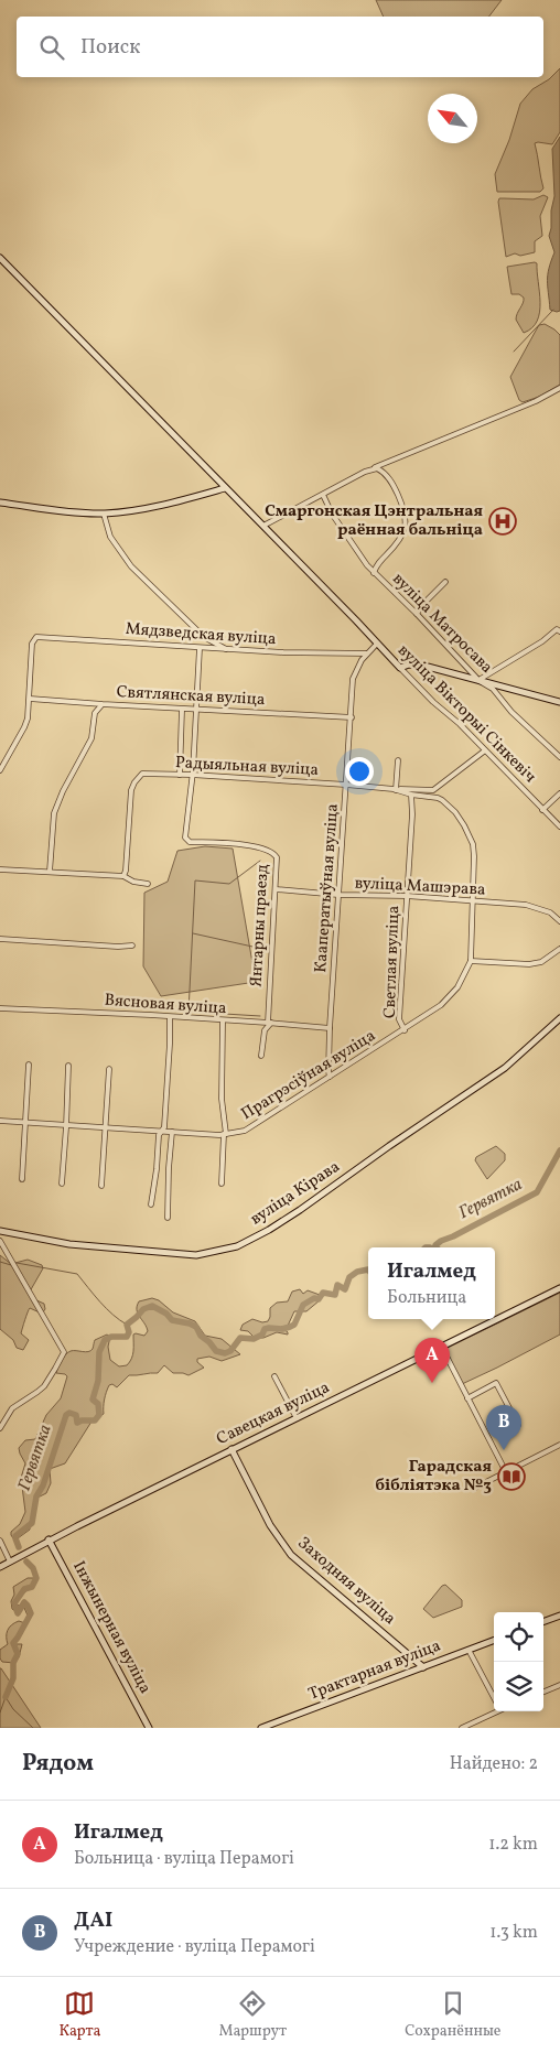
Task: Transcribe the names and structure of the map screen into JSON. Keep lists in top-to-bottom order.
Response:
{
  "streets": {
    "street": [
      "вуліца Матросава",
      "Мядзведская вуліца",
      "Святлянская вуліца",
      "вуліца Вікторыі Сінкевіч",
      "Радыяльная вуліца",
      "вуліца Машэрава",
      "Кааператыўная вуліца",
      "Янтарны праезд",
      "Светлая вуліца",
      "Вясновая вуліца",
      "Прагрэсіўная вуліца",
      "вуліца Кірава",
      "Савецкая вуліца",
      "Заходняя вуліца",
      "Інжынерная вуліца",
      "Трактарная вуліца"
    ]
  },
  "crossings": [
    ["Мядзведская вуліца", "Святлянская вуліца"],
    ["Мядзведская вуліца", "Кааператыўная вуліца"],
    ["Святлянская вуліца", "Кааператыўная вуліца"],
    ["вуліца Вікторыі Сінкевіч", "Кааператыўная вуліца"],
    ["Радыяльная вуліца", "Кааператыўная вуліца"],
    ["Радыяльная вуліца", "Янтарны праезд"],
    ["Радыяльная вуліца", "Светлая вуліца"],
    ["вуліца Машэрава", "Кааператыўная вуліца"],
    ["вуліца Машэрава", "Янтарны праезд"],
    ["вуліца Машэрава", "Светлая вуліца"],
    ["вуліца Машэрава", "Прагрэсіўная вуліца"],
    ["Кааператыўная вуліца", "Вясновая вуліца"],
    ["Кааператыўная вуліца", "Прагрэсіўная вуліца"],
    ["Янтарны праезд", "Вясновая вуліца"],
    ["Светлая вуліца", "Прагрэсіўная вуліца"],
    ["Савецкая вуліца", "Заходняя вуліца"],
    ["Савецкая вуліца", "Інжынерная вуліца"],
    ["Заходняя вуліца", "Трактарная вуліца"]
  ],
  "water": ["Гервятка"],
  "places": {
    "hospital": ["Смаргонская Цэнтральная раённая бальніца"],
    "library": ["Гарадская бібліятэка №3"]
  },
  "north": "top left",
  "page": {
    "search": "Поиск",
    "popup": ["Игалмед", "Больница"],
    "pins": ["A", "B"],
    "heading": ["Рядом", "Найдено: 2"],
    "list": [
      {
        "mark": "A",
        "name": "Игалмед",
        "note": "Больница · вуліца Перамогі",
        "value": "1.2 km"
      },
      {
        "mark": "B",
        "name": "ДАІ",
        "note": "Учреждение · вуліца Перамогі",
        "value": "1.3 km"
      }
    ],
    "nav": ["Карта", "Маршрут", "Сохранённые"]
  }
}
